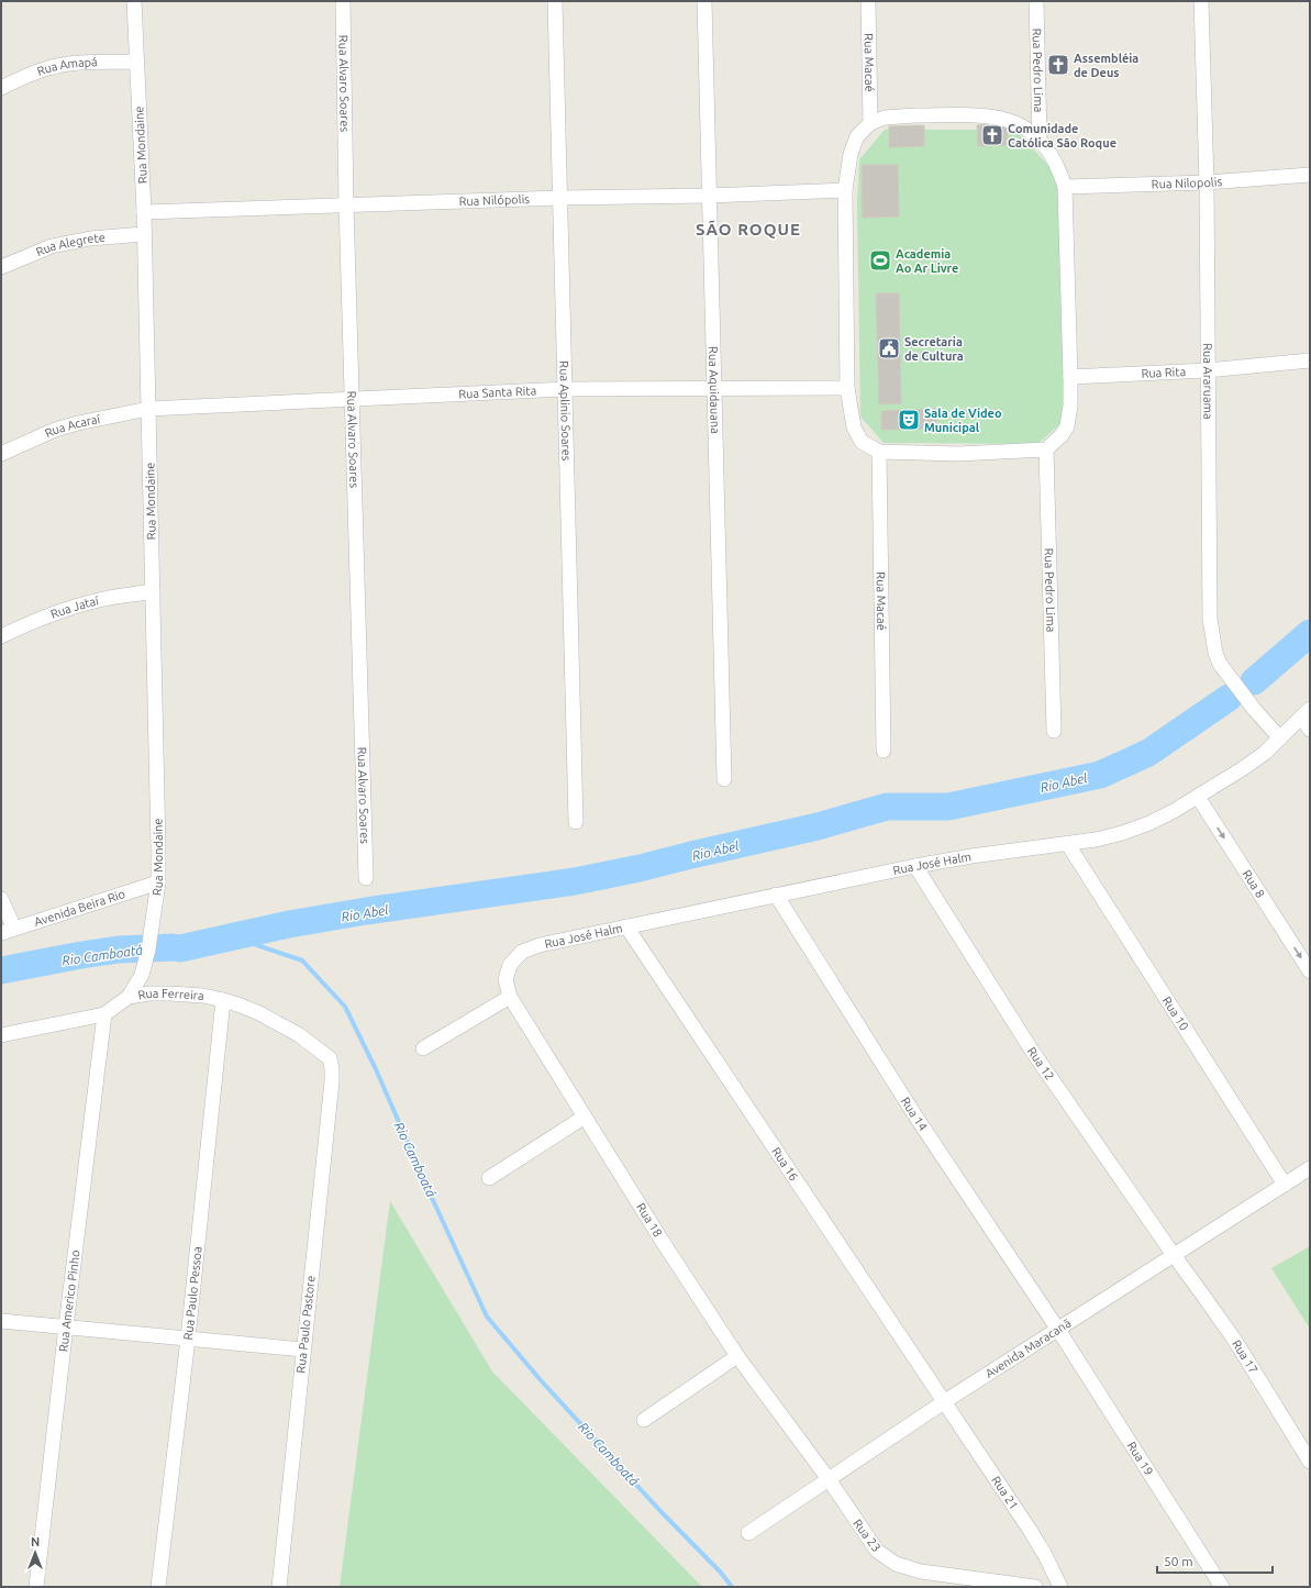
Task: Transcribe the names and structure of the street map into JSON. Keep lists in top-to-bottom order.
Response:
{
  "streets": {
    "street": [
      "Rua Macaé",
      "Rua Amapá",
      "Rua Pedro Lima",
      "Rua Alvaro Soares",
      "Rua Mondaine",
      "Rua Nilopolis",
      "Rua Nilópolis",
      "Rua Alegrete",
      "Rua Rita",
      "Rua Araruama",
      "Rua Aquidauana",
      "Rua Santa Rita",
      "Rua Aplinio Soares",
      "Rua Acaraí",
      "Rua Jataí",
      "Rua José Halm",
      "Rua 8",
      "Avenida Beira Rio",
      "Rua Ferreira",
      "Rua 10",
      "Rua 12",
      "Rua 14",
      "Rua 16",
      "Rua 18",
      "Rua Paulo Pessoa",
      "Rua Americo Pinho",
      "Rua Paulo Pastore",
      "Avenida Maracanã",
      "Rua 17",
      "Rua 19",
      "Rua 21",
      "Rua 23"
    ]
  },
  "crossings": [
    ["Rua Amapá", "Rua Mondaine"],
    ["Rua Alvaro Soares", "Rua Nilópolis"],
    ["Rua Alvaro Soares", "Rua Santa Rita"],
    ["Rua Mondaine", "Rua Nilópolis"],
    ["Rua Mondaine", "Rua Alegrete"],
    ["Rua Mondaine", "Rua Santa Rita"],
    ["Rua Mondaine", "Rua Acaraí"],
    ["Rua Mondaine", "Rua Jataí"],
    ["Rua Mondaine", "Avenida Beira Rio"],
    ["Rua Mondaine", "Rua Ferreira"],
    ["Rua Nilopolis", "Rua Araruama"],
    ["Rua Nilópolis", "Rua Aquidauana"],
    ["Rua Nilópolis", "Rua Aplinio Soares"],
    ["Rua Rita", "Rua Araruama"],
    ["Rua Araruama", "Rua José Halm"],
    ["Rua Aquidauana", "Rua Santa Rita"],
    ["Rua Santa Rita", "Rua Aplinio Soares"],
    ["Rua Santa Rita", "Rua Acaraí"],
    ["Rua José Halm", "Rua 8"],
    ["Rua José Halm", "Rua 10"],
    ["Rua José Halm", "Rua 12"],
    ["Rua José Halm", "Rua 14"],
    ["Rua José Halm", "Rua 16"],
    ["Rua José Halm", "Rua 18"],
    ["Rua Ferreira", "Rua Paulo Pessoa"],
    ["Rua Ferreira", "Rua Americo Pinho"],
    ["Rua Ferreira", "Rua Paulo Pastore"],
    ["Rua 10", "Avenida Maracanã"],
    ["Rua 12", "Avenida Maracanã"],
    ["Rua 12", "Rua 17"],
    ["Rua 14", "Avenida Maracanã"],
    ["Rua 14", "Rua 19"],
    ["Rua 16", "Avenida Maracanã"],
    ["Rua 16", "Rua 21"],
    ["Rua 18", "Avenida Maracanã"],
    ["Rua 18", "Rua 23"],
    ["Avenida Maracanã", "Rua 17"],
    ["Avenida Maracanã", "Rua 19"],
    ["Avenida Maracanã", "Rua 21"],
    ["Avenida Maracanã", "Rua 23"]
  ],
  "one_way": ["Rua 8"],
  "districts": ["SÃO ROQUE"],
  "water": ["Rio Abel", "Rio Camboatá"],
  "places": {
    "church": ["Assembléia de Deus", "Comunidade Católica São Roque"],
    "sports": ["Academia Ao Ar Livre"],
    "public building": ["Secretaria de Cultura"],
    "theatre": ["Sala de Vídeo Municipal"]
  },
  "scale_bar": "50 m",
  "north": "top"
}
